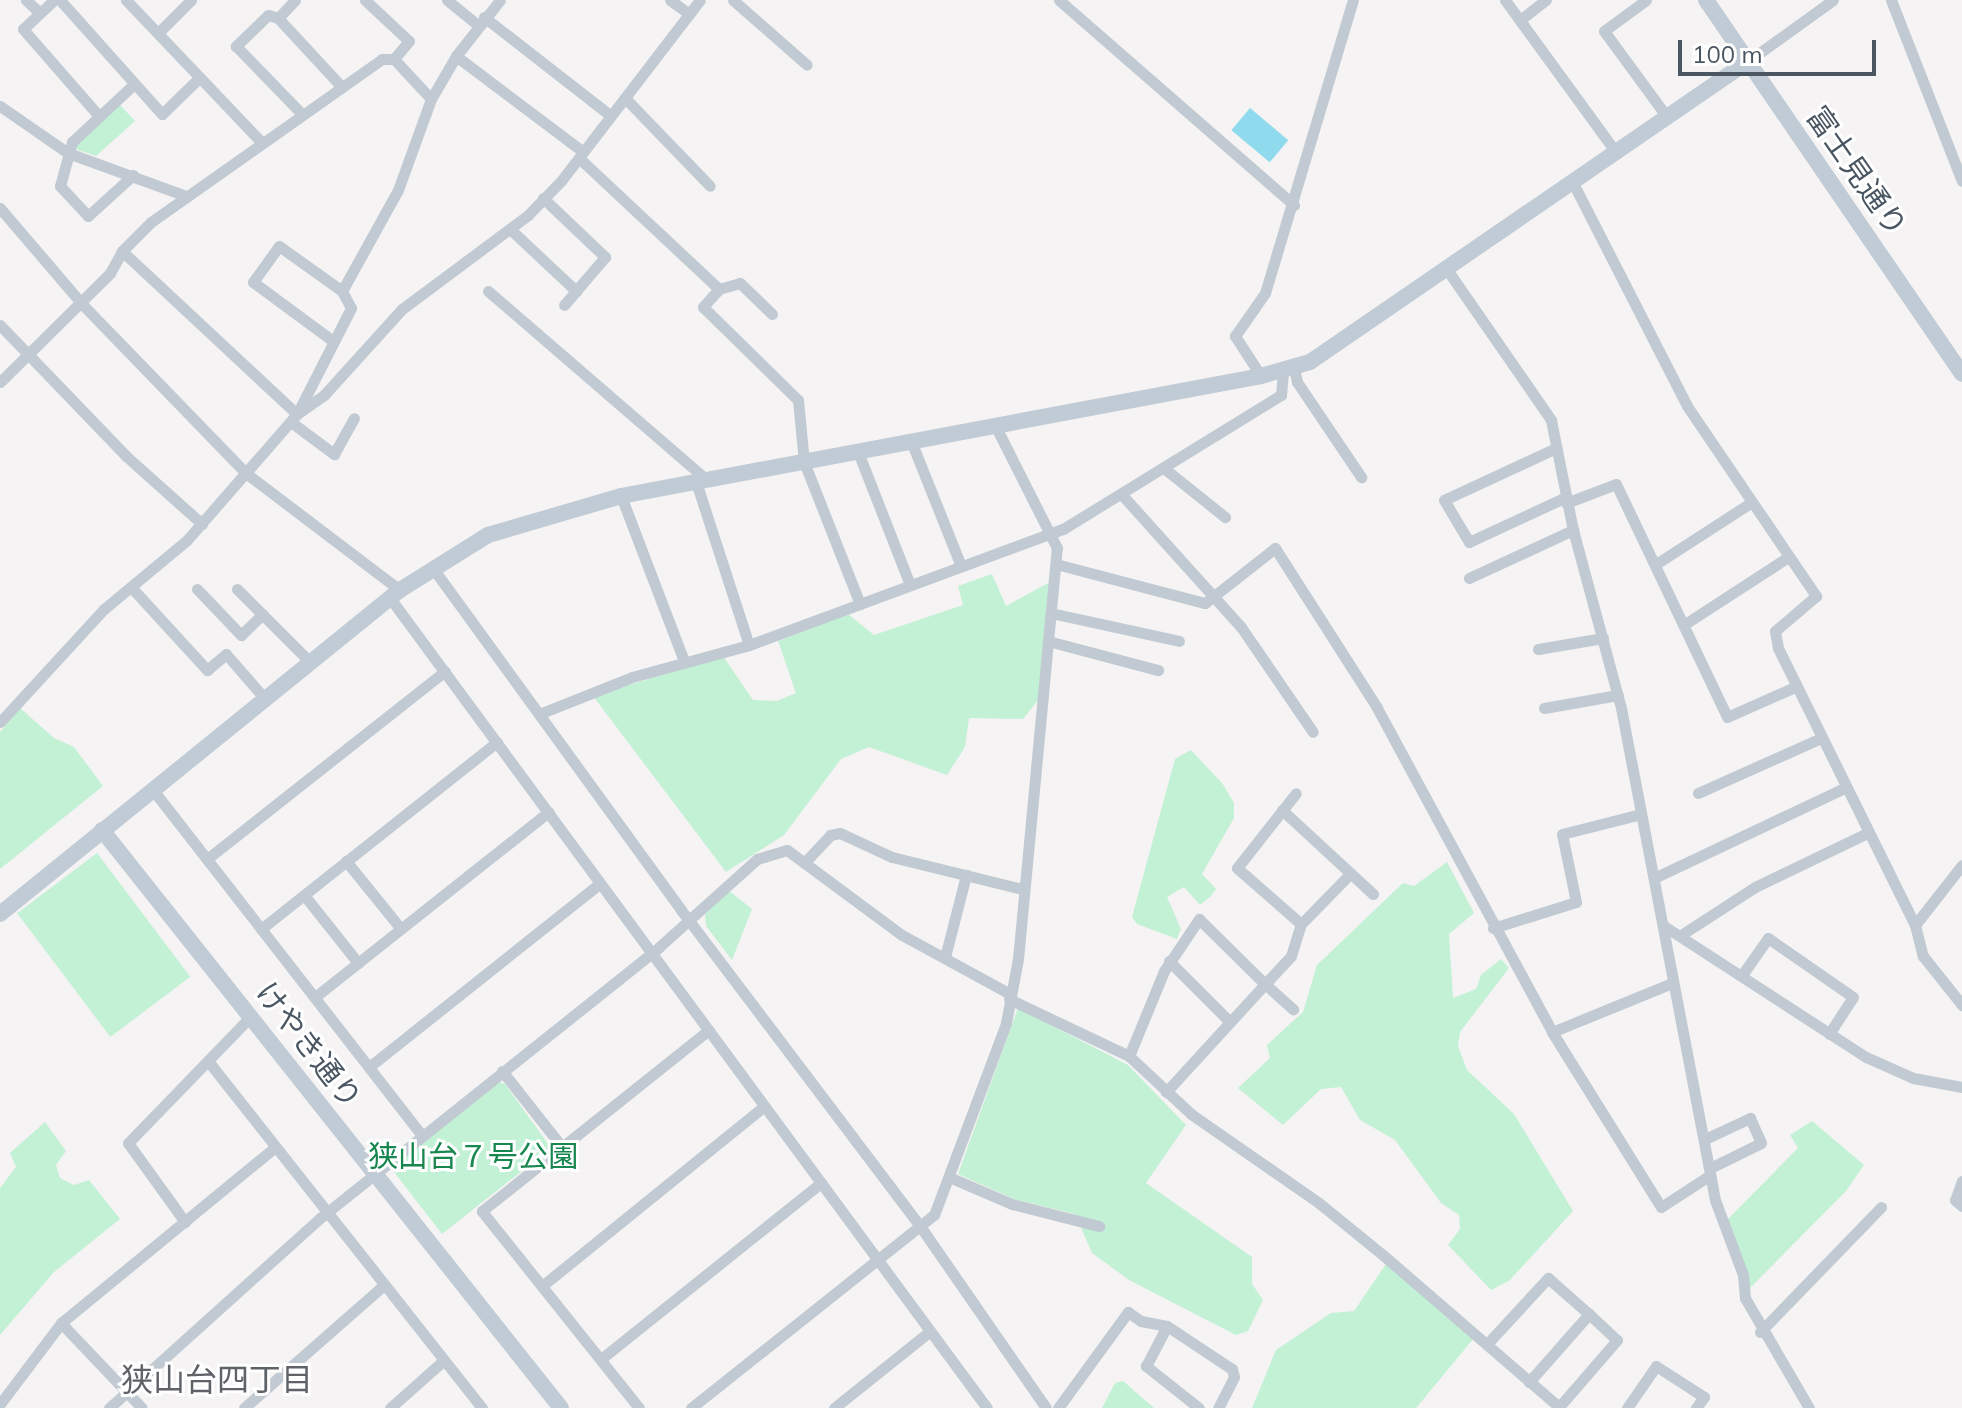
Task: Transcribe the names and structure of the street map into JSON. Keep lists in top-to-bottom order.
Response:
{
  "streets": {
    "street": ["富士見通り", "けやき通り"]
  },
  "districts": ["狭山台四丁目"],
  "parks": ["狭山台７号公園"],
  "scale_bar": "100 m"
}
